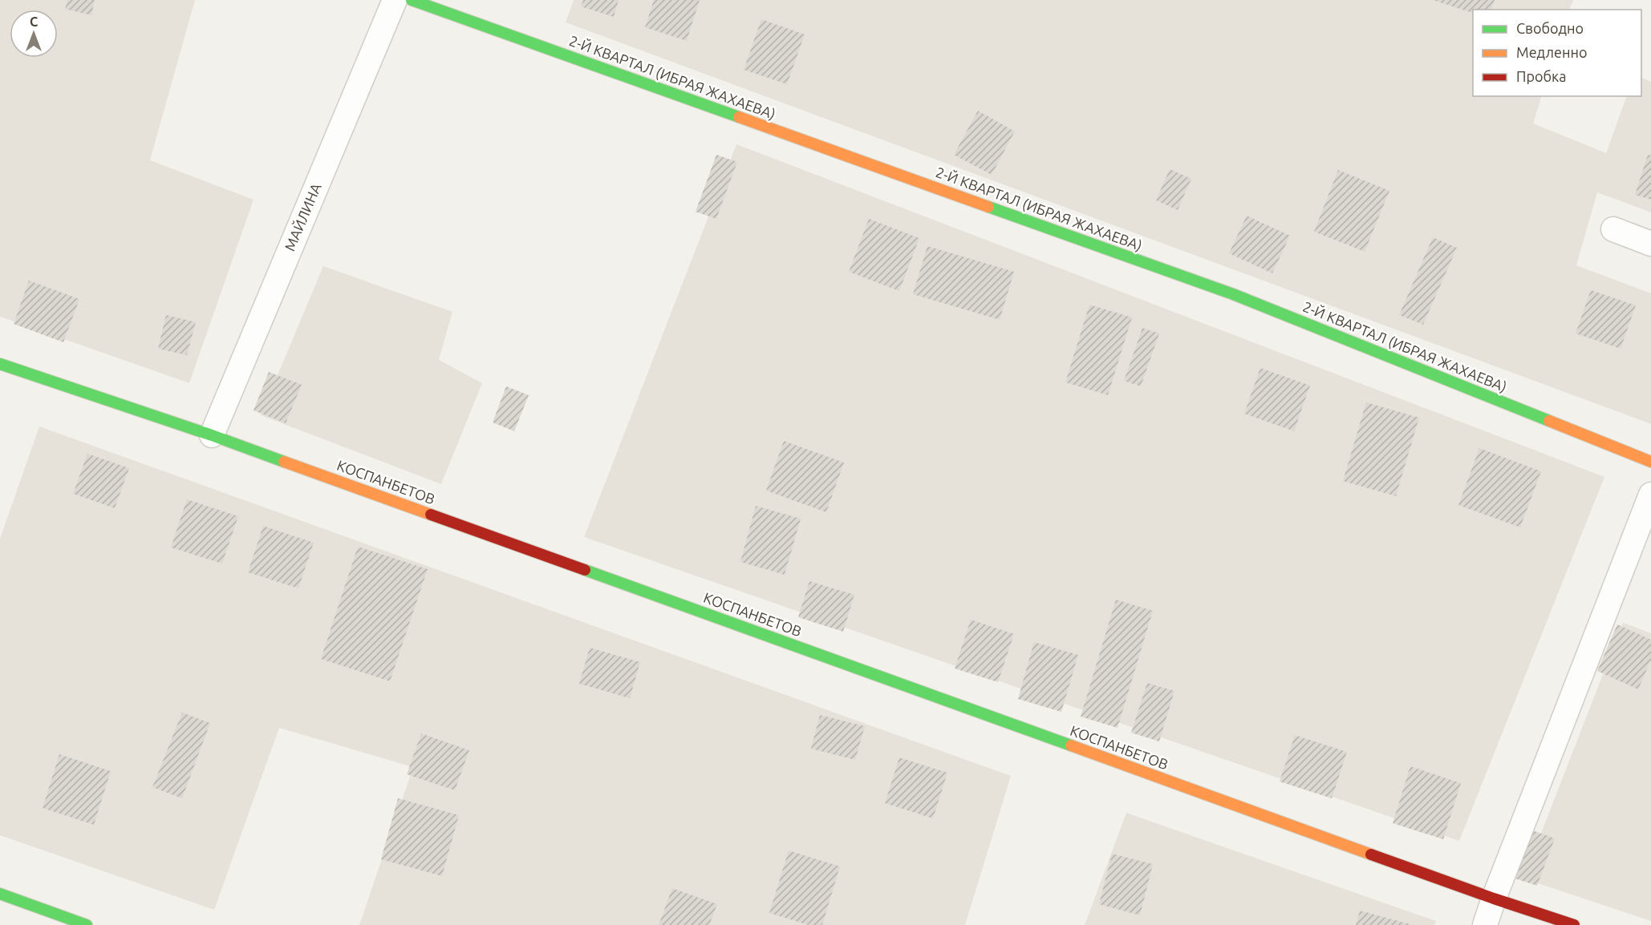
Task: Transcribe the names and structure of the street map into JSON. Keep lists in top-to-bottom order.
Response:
{
  "streets": {
    "street": ["2-Й КВАРТАЛ (ИБРАЯ ЖАХАЕВА)", "МАЙЛИНА", "КОСПАНБЕТОВ"]
  },
  "crossings": [
    ["МАЙЛИНА", "КОСПАНБЕТОВ"]
  ],
  "legend": ["Свободно", "Медленно", "Пробка"],
  "north": "top"
}
